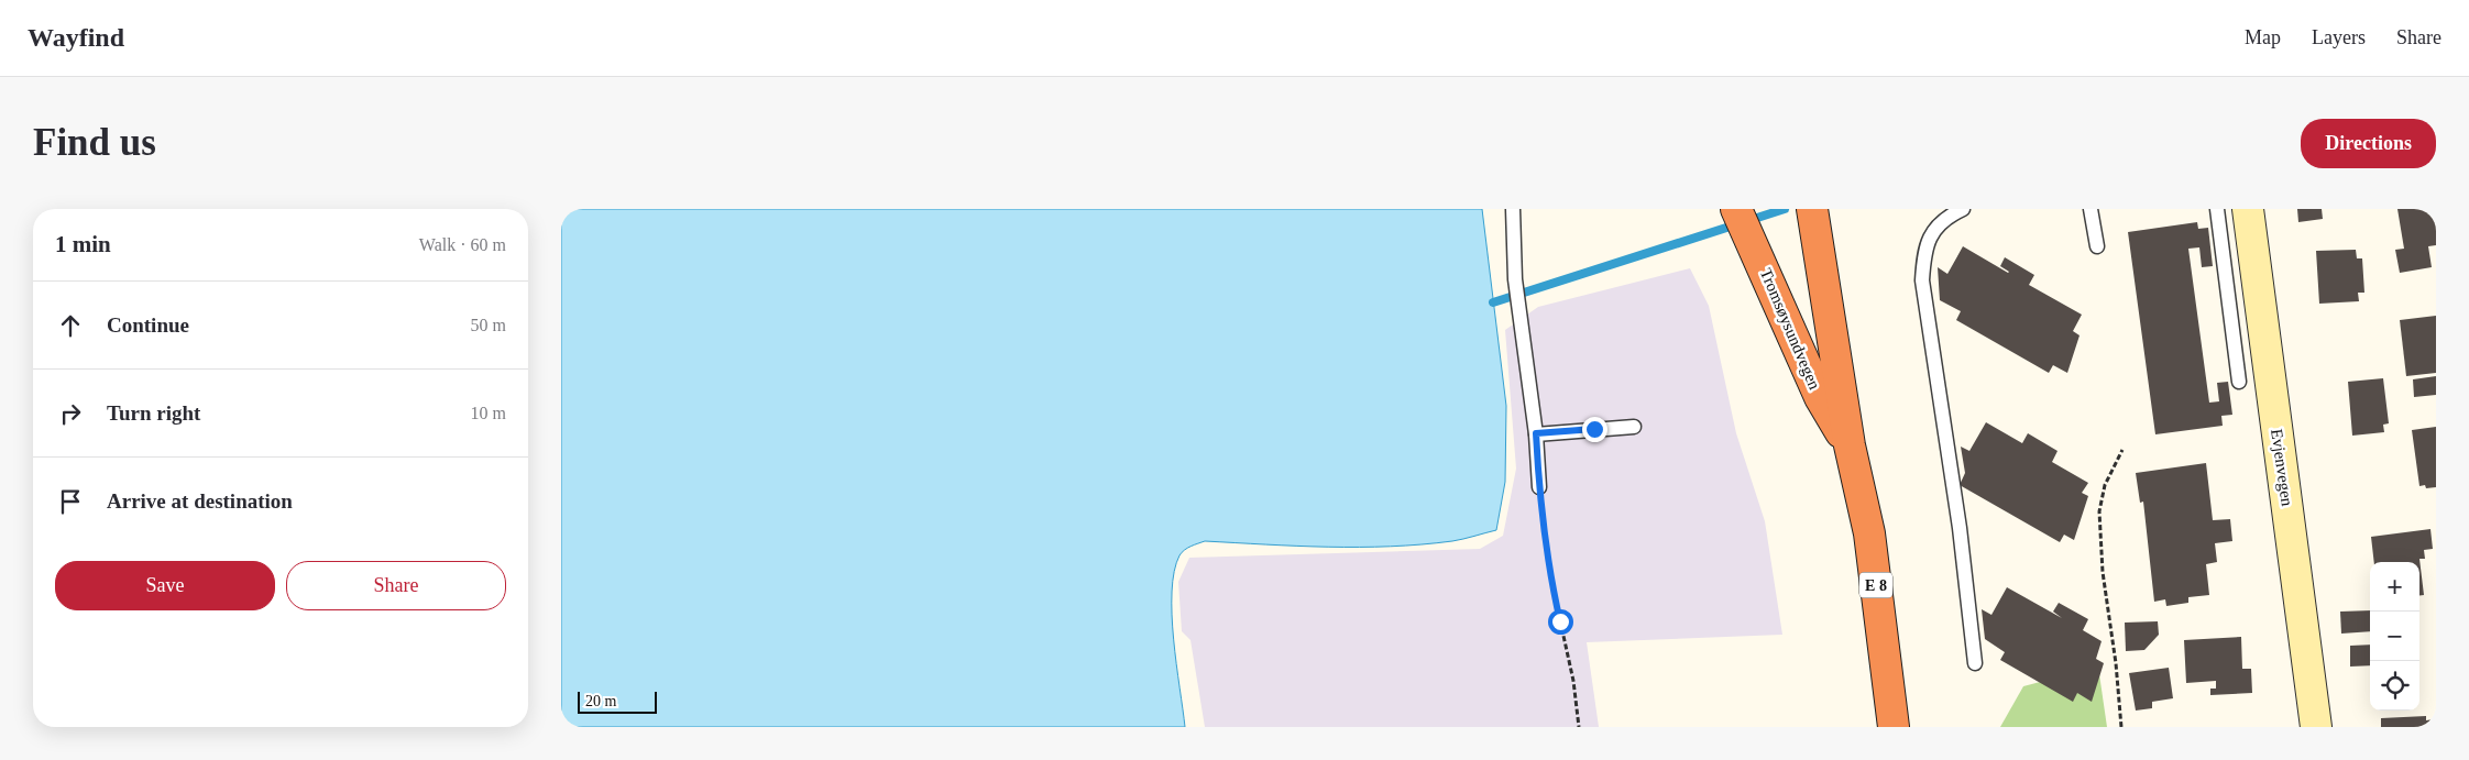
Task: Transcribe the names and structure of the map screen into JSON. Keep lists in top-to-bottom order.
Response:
{
  "streets": {
    "highway": ["Tromsøysundvegen", "E 8"],
    "street": ["Evjenvegen"]
  },
  "scale_bar": "20 m",
  "page": {
    "header": "Wayfind",
    "nav": ["Map", "Layers", "Share"],
    "buttons": [
      "Directions",
      ["Save", "Share"]
    ],
    "title": "Find us",
    "heading": ["1 min", "Walk · 60 m"],
    "list": [
      ["Continue", "50 m"],
      ["Turn right", "10 m"],
      "Arrive at destination"
    ],
    "map_buttons": ["+", "−"],
    "scale": "20 m"
  }
}
